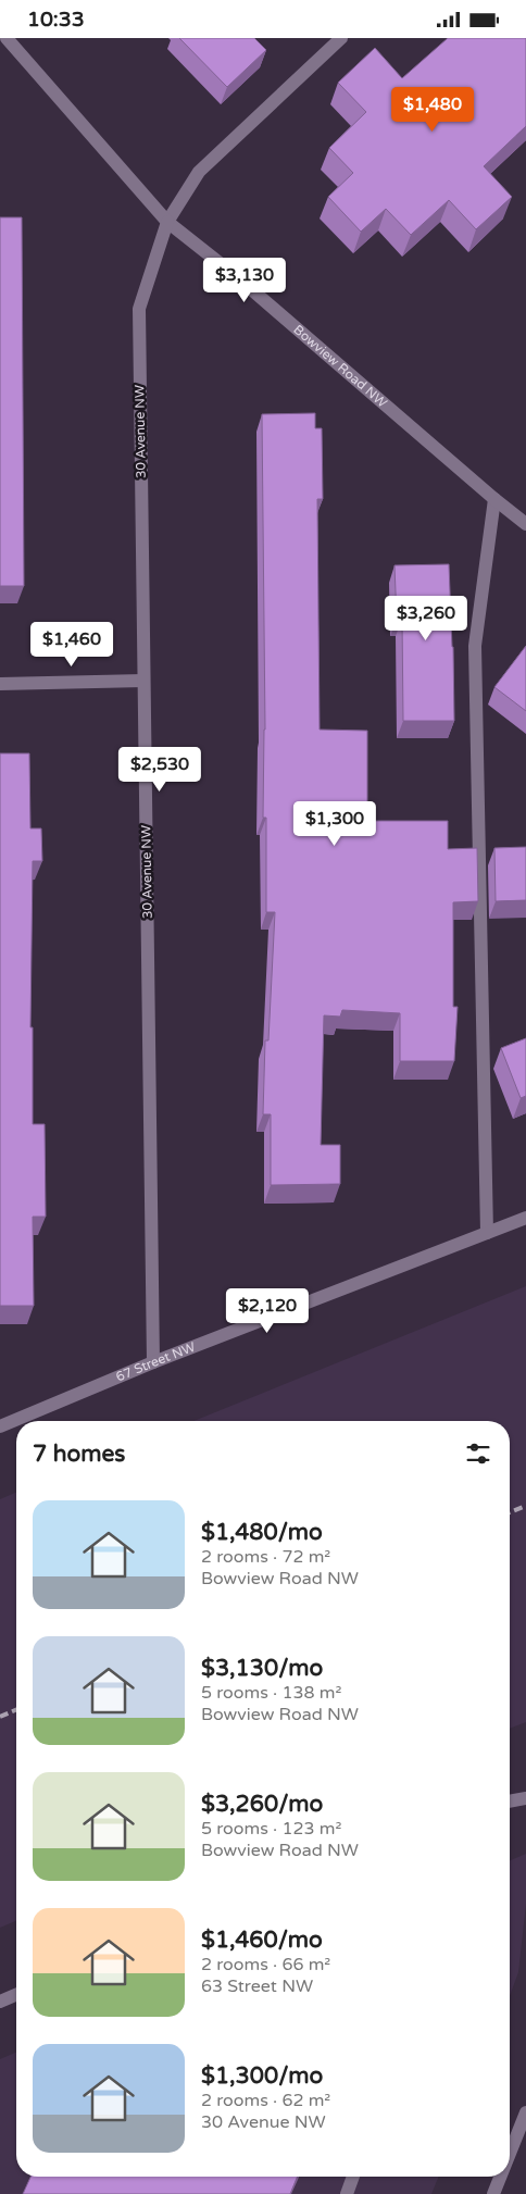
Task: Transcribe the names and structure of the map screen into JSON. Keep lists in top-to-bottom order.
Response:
{
  "streets": {
    "street": ["Bowview Road NW", "30 Avenue NW", "67 Street NW"]
  },
  "crossings": [
    ["Bowview Road NW", "30 Avenue NW"],
    ["30 Avenue NW", "67 Street NW"]
  ],
  "page": {
    "status": "10:33",
    "price": [
      "$1,480",
      "$3,130",
      "$3,260",
      "$1,460",
      "$2,530",
      "$1,300",
      "$2,120"
    ],
    "heading": "7 homes",
    "list": [
      {
        "name": "$1,480/mo",
        "note": "2 rooms · 72 m² · Bowview Road NW"
      },
      {
        "name": "$3,130/mo",
        "note": "5 rooms · 138 m² · Bowview Road NW"
      },
      {
        "name": "$3,260/mo",
        "note": "5 rooms · 123 m² · Bowview Road NW"
      },
      {
        "name": "$1,460/mo",
        "note": "2 rooms · 66 m² · 63 Street NW"
      },
      {
        "name": "$1,300/mo",
        "note": "2 rooms · 62 m² · 30 Avenue NW"
      }
    ]
  }
}
